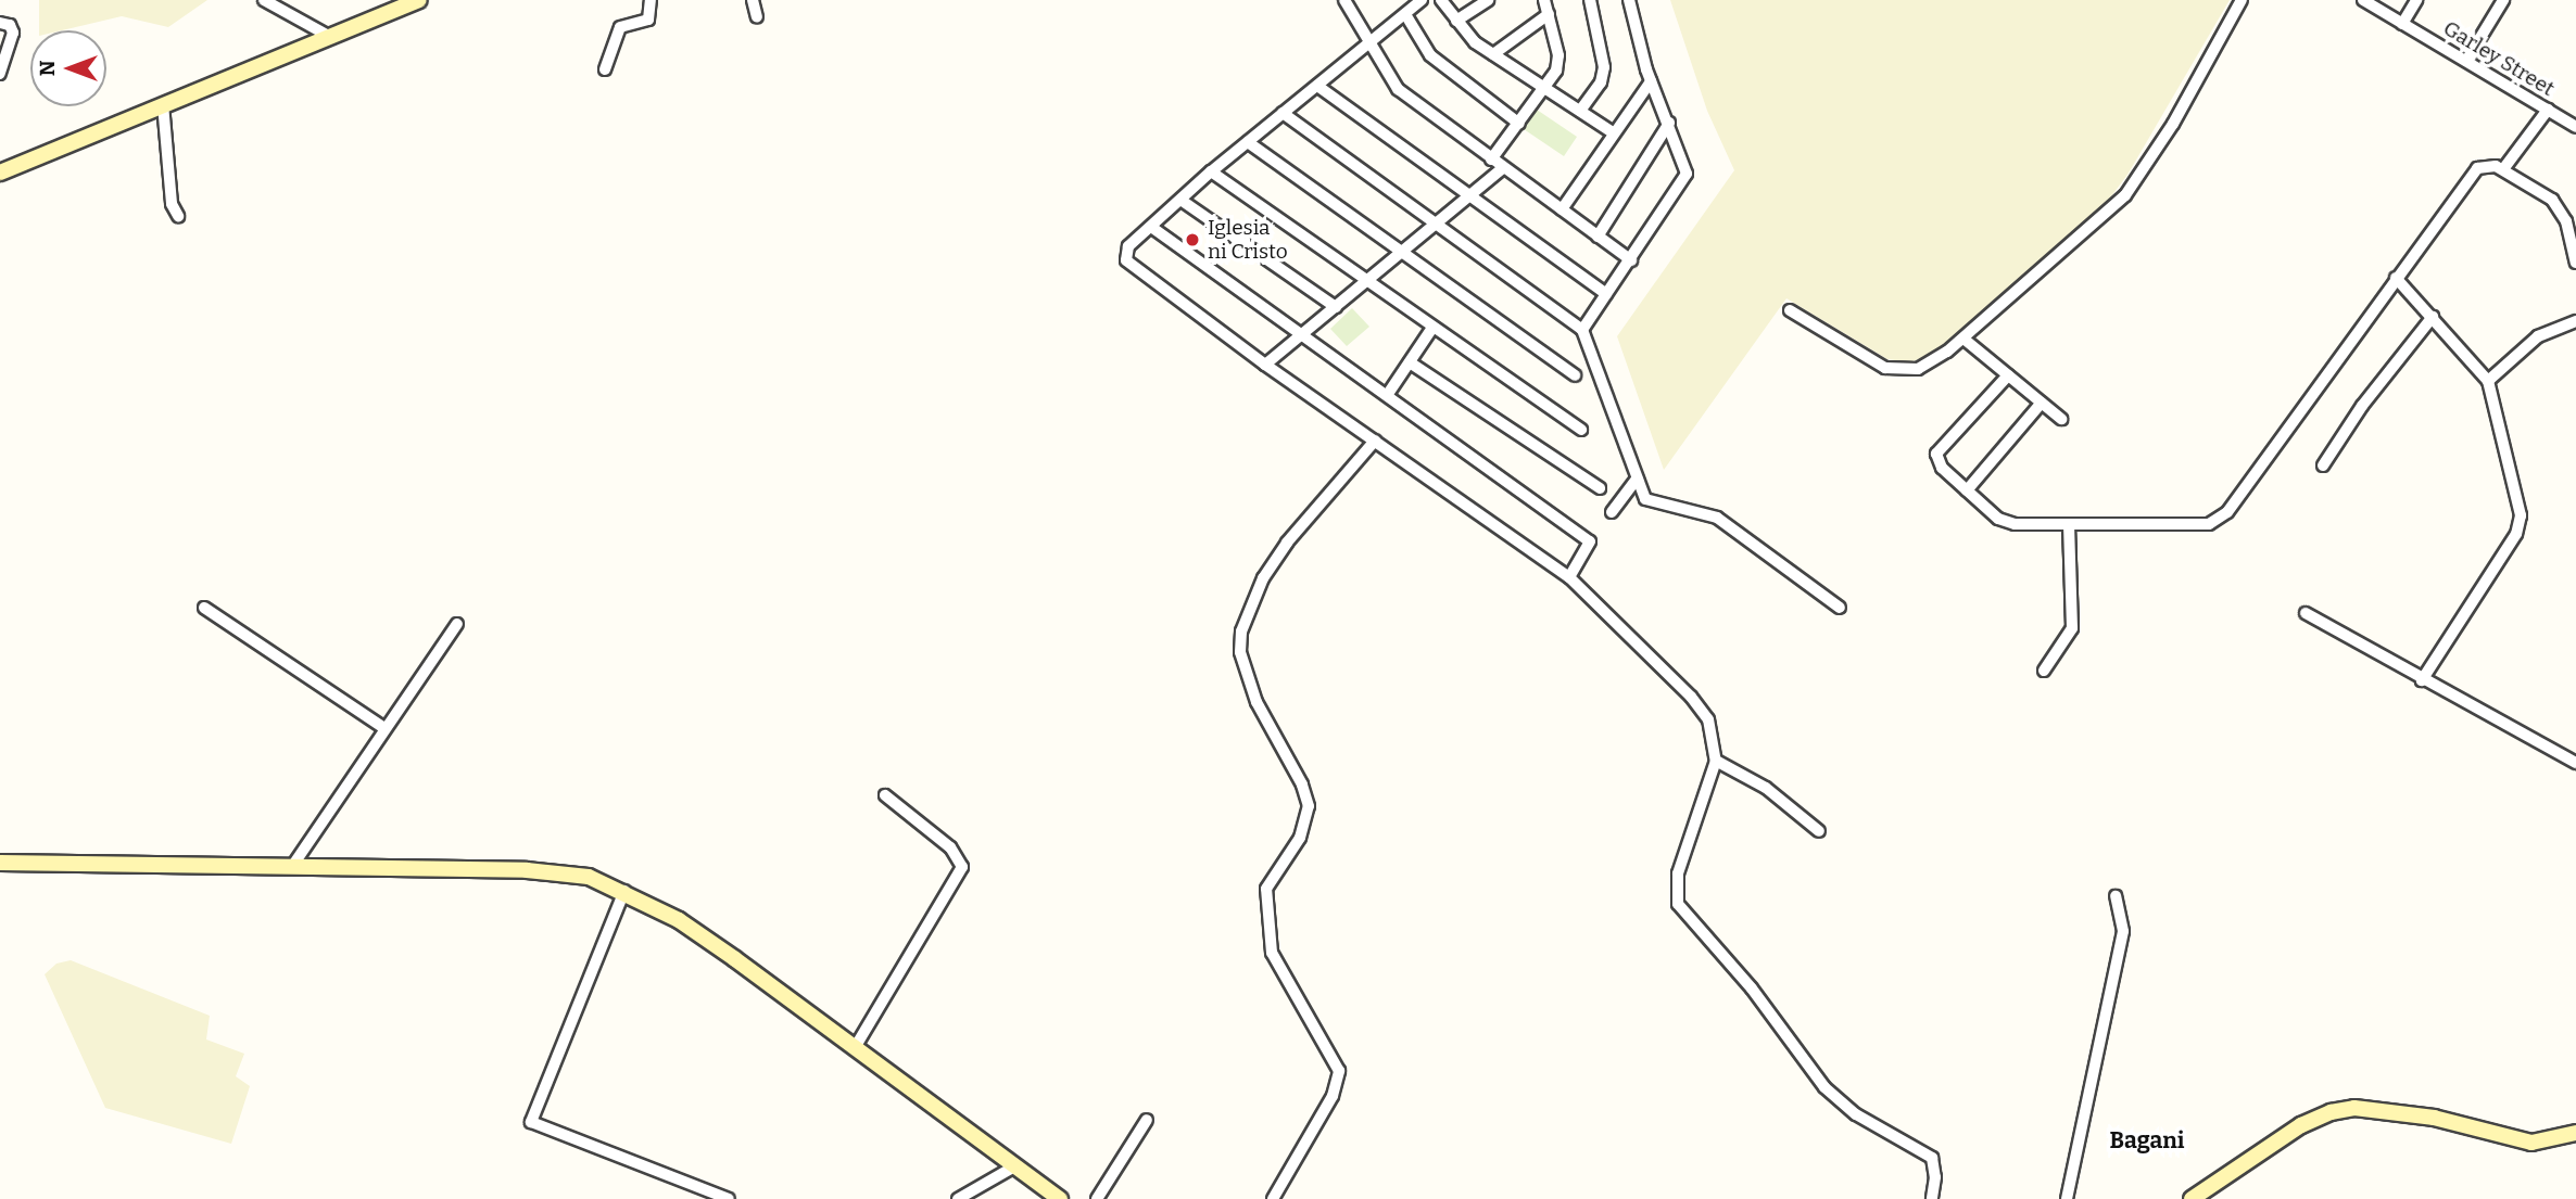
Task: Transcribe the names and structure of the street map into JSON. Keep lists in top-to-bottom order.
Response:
{
  "streets": {
    "street": ["Garley Street"]
  },
  "districts": ["Bagani"],
  "places": ["Iglesia ni Cristo"],
  "north": "left"
}
